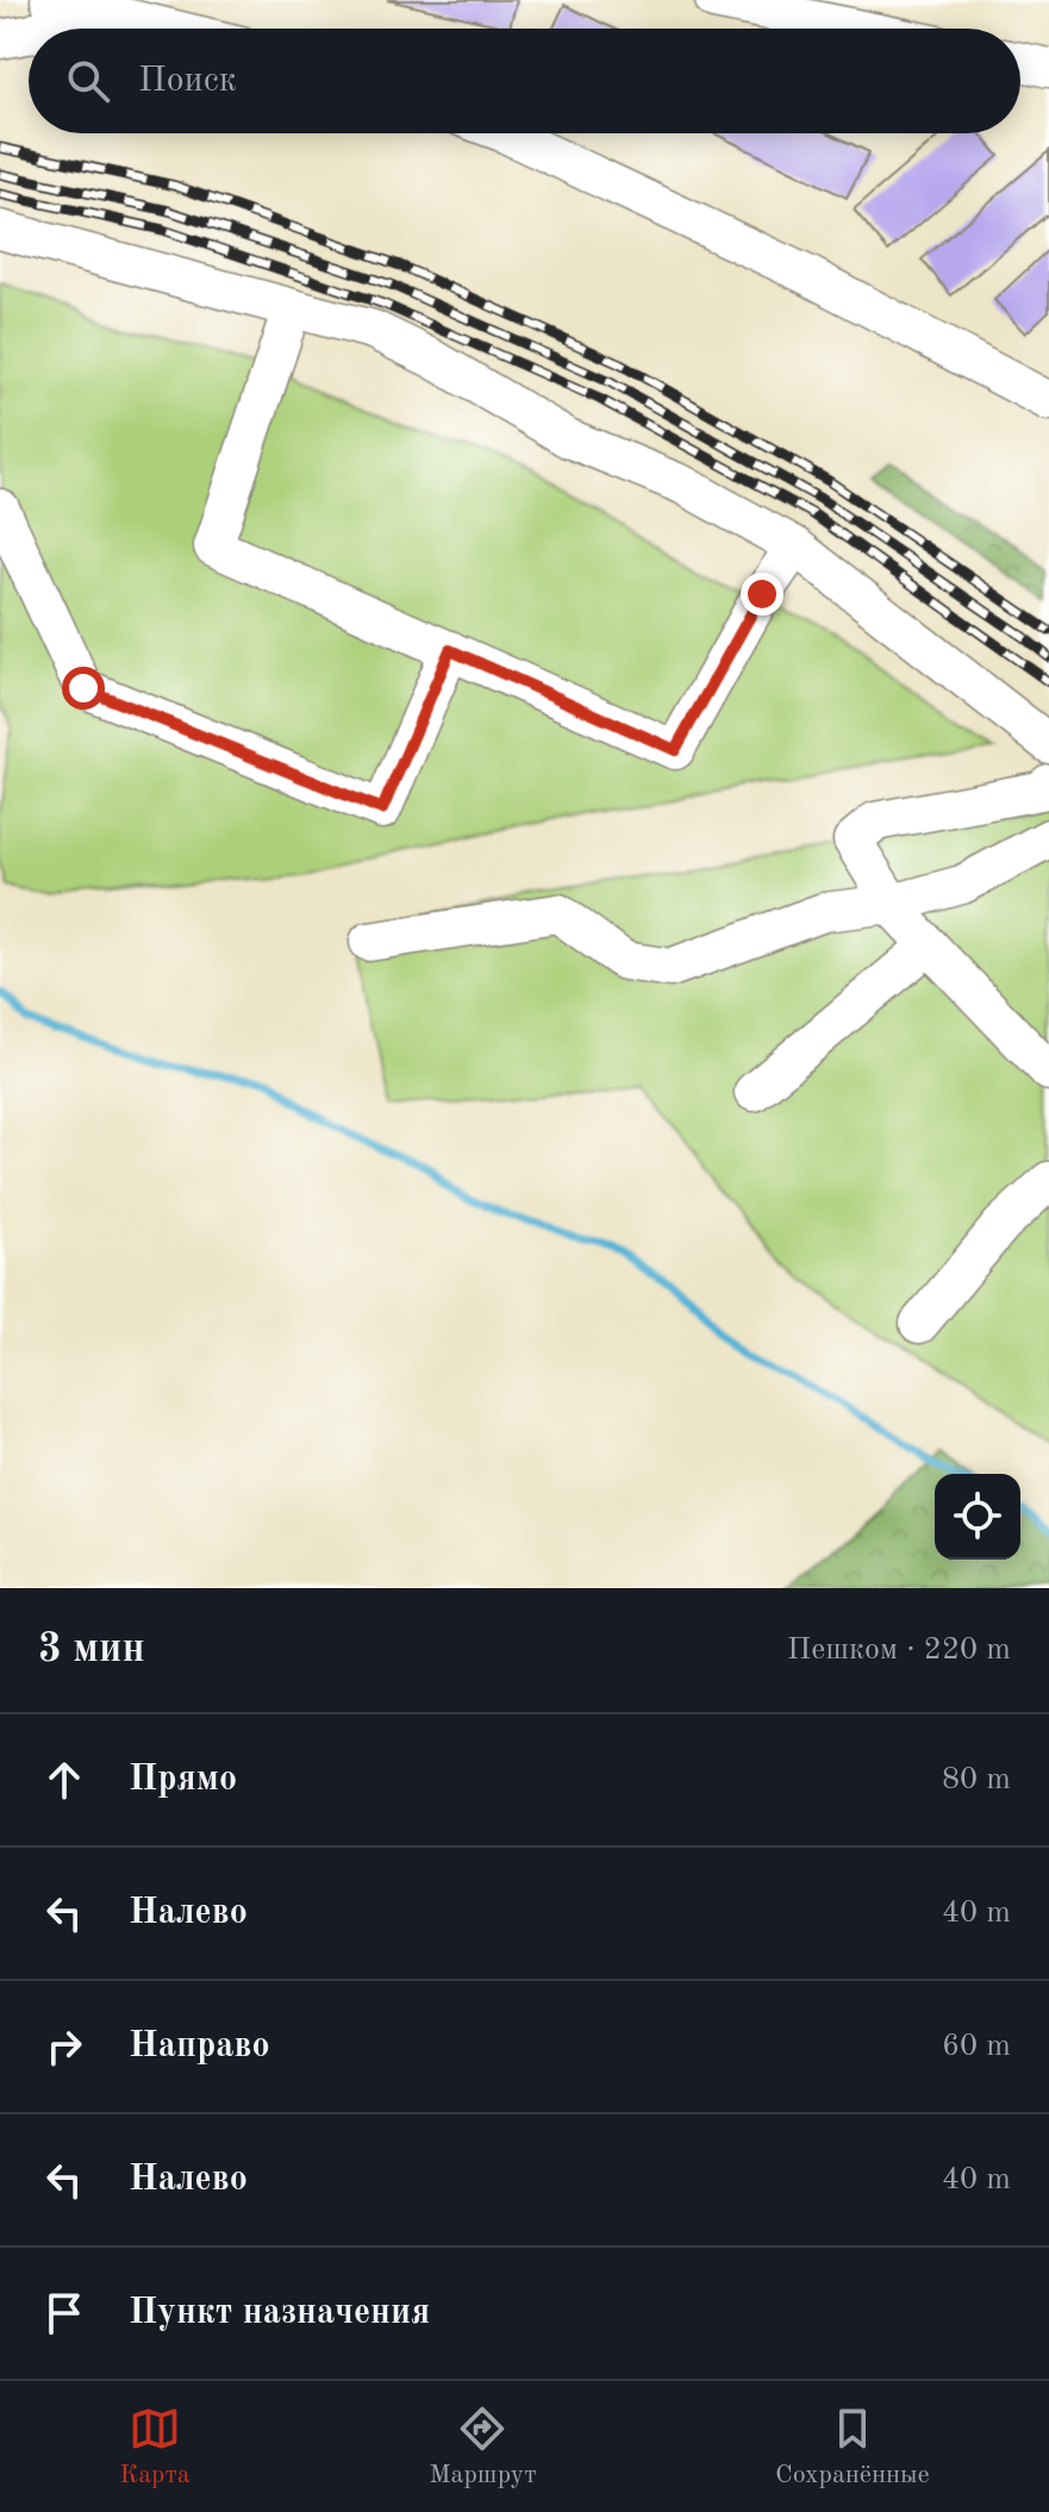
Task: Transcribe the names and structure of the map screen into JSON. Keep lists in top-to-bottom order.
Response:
{
  "page": {
    "search": "Поиск",
    "heading": ["3 мин", "Пешком · 220 m"],
    "list": [
      ["Прямо", "80 m"],
      ["Налево", "40 m"],
      ["Направо", "60 m"],
      ["Налево", "40 m"],
      "Пункт назначения"
    ],
    "nav": ["Карта", "Маршрут", "Сохранённые"]
  }
}
